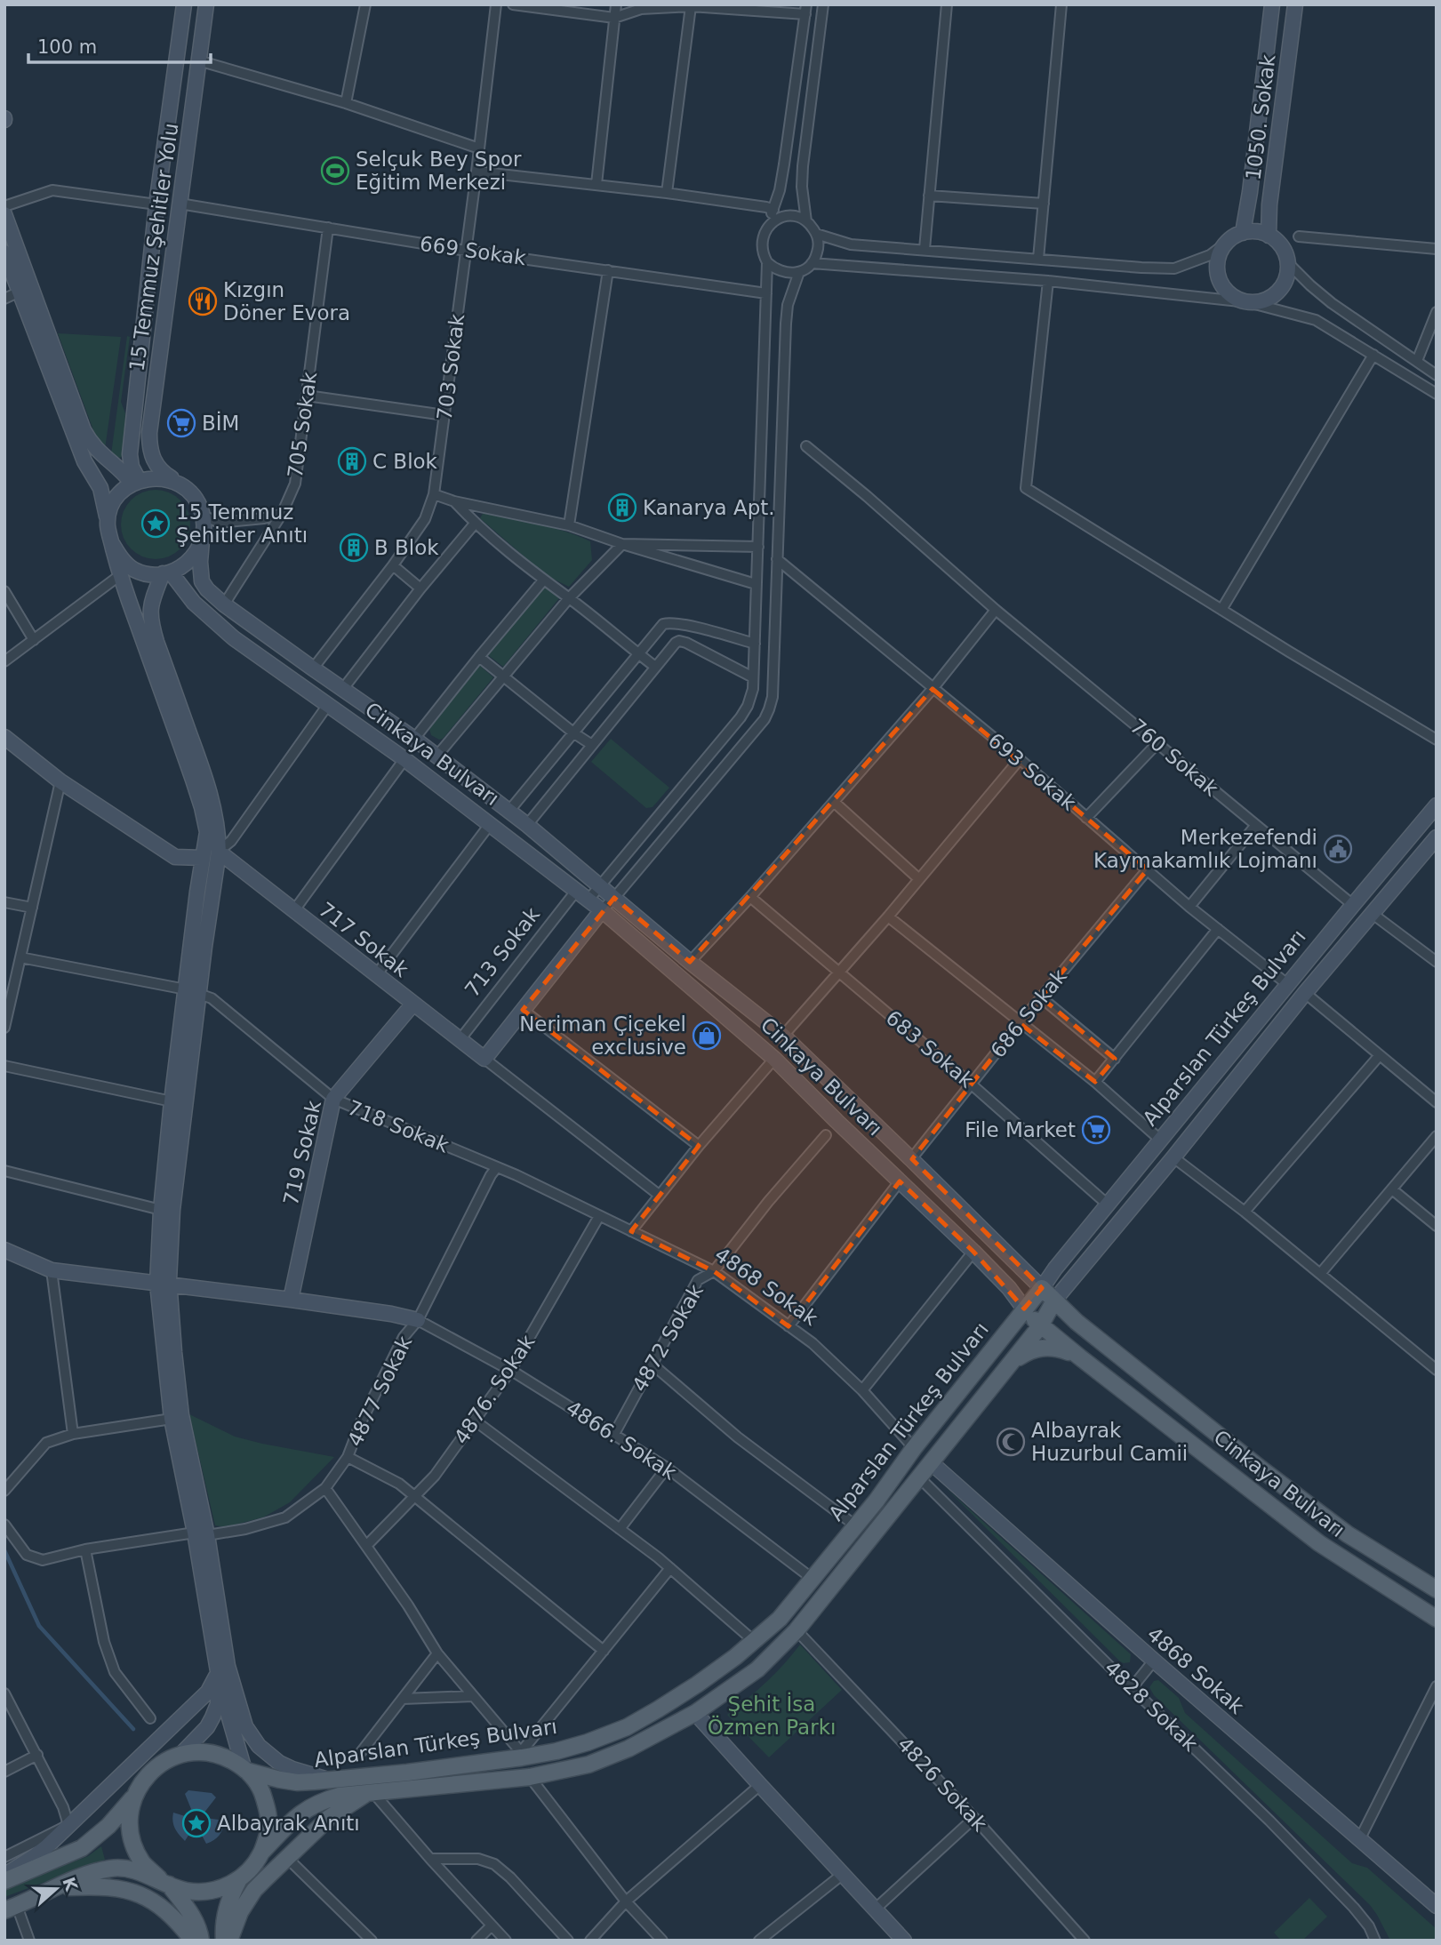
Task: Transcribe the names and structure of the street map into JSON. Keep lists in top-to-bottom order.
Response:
{
  "streets": {
    "main road": [
      "1050. Sokak",
      "15 Temmuz Şehitler Yolu",
      "Cinkaya Bulvarı",
      "717 Sokak",
      "Alparslan Türkeş Bulvarı",
      "719 Sokak",
      "4868 Sokak"
    ],
    "street": [
      "669 Sokak",
      "703 Sokak",
      "705 Sokak",
      "760 Sokak",
      "693 Sokak",
      "713 Sokak",
      "686 Sokak",
      "683 Sokak",
      "718 Sokak",
      "4872 Sokak",
      "4876. Sokak",
      "4877 Sokak",
      "4866. Sokak",
      "4828 Sokak",
      "4826 Sokak"
    ]
  },
  "crossings": [
    ["15 Temmuz Şehitler Yolu", "669 Sokak"],
    ["15 Temmuz Şehitler Yolu", "Cinkaya Bulvarı"],
    ["669 Sokak", "703 Sokak"],
    ["669 Sokak", "705 Sokak"],
    ["703 Sokak", "Cinkaya Bulvarı"],
    ["705 Sokak", "Cinkaya Bulvarı"],
    ["Cinkaya Bulvarı", "713 Sokak"],
    ["Cinkaya Bulvarı", "686 Sokak"],
    ["Cinkaya Bulvarı", "Alparslan Türkeş Bulvarı"],
    ["760 Sokak", "Alparslan Türkeş Bulvarı"],
    ["693 Sokak", "686 Sokak"],
    ["693 Sokak", "Alparslan Türkeş Bulvarı"],
    ["717 Sokak", "713 Sokak"],
    ["717 Sokak", "719 Sokak"],
    ["686 Sokak", "683 Sokak"],
    ["Alparslan Türkeş Bulvarı", "683 Sokak"],
    ["Alparslan Türkeş Bulvarı", "4868 Sokak"],
    ["Alparslan Türkeş Bulvarı", "4866. Sokak"],
    ["Alparslan Türkeş Bulvarı", "4828 Sokak"],
    ["Alparslan Türkeş Bulvarı", "4826 Sokak"],
    ["718 Sokak", "719 Sokak"],
    ["718 Sokak", "4868 Sokak"],
    ["718 Sokak", "4877 Sokak"],
    ["4868 Sokak", "4872 Sokak"],
    ["4868 Sokak", "4876. Sokak"],
    ["4868 Sokak", "4877 Sokak"],
    ["4872 Sokak", "4866. Sokak"],
    ["4876. Sokak", "4866. Sokak"],
    ["4877 Sokak", "4866. Sokak"]
  ],
  "parks": ["Şehit İsa Özmen Parkı"],
  "places": {
    "sports": ["Selçuk Bey Spor Eğitim Merkezi"],
    "restaurant": ["Kızgın Döner Evora"],
    "supermarket": ["BİM", "File Market"],
    "building": ["C Blok", "Kanarya Apt.", "B Blok"],
    "place": ["15 Temmuz Şehitler Anıtı", "Albayrak Anıtı"],
    "public building": ["Merkezefendi Kaymakamlık Lojmanı"],
    "shop": ["Neriman Çiçekel exclusive"],
    "mosque": ["Albayrak Huzurbul Camii"]
  },
  "scale_bar": "100 m",
  "north": "right"
}
